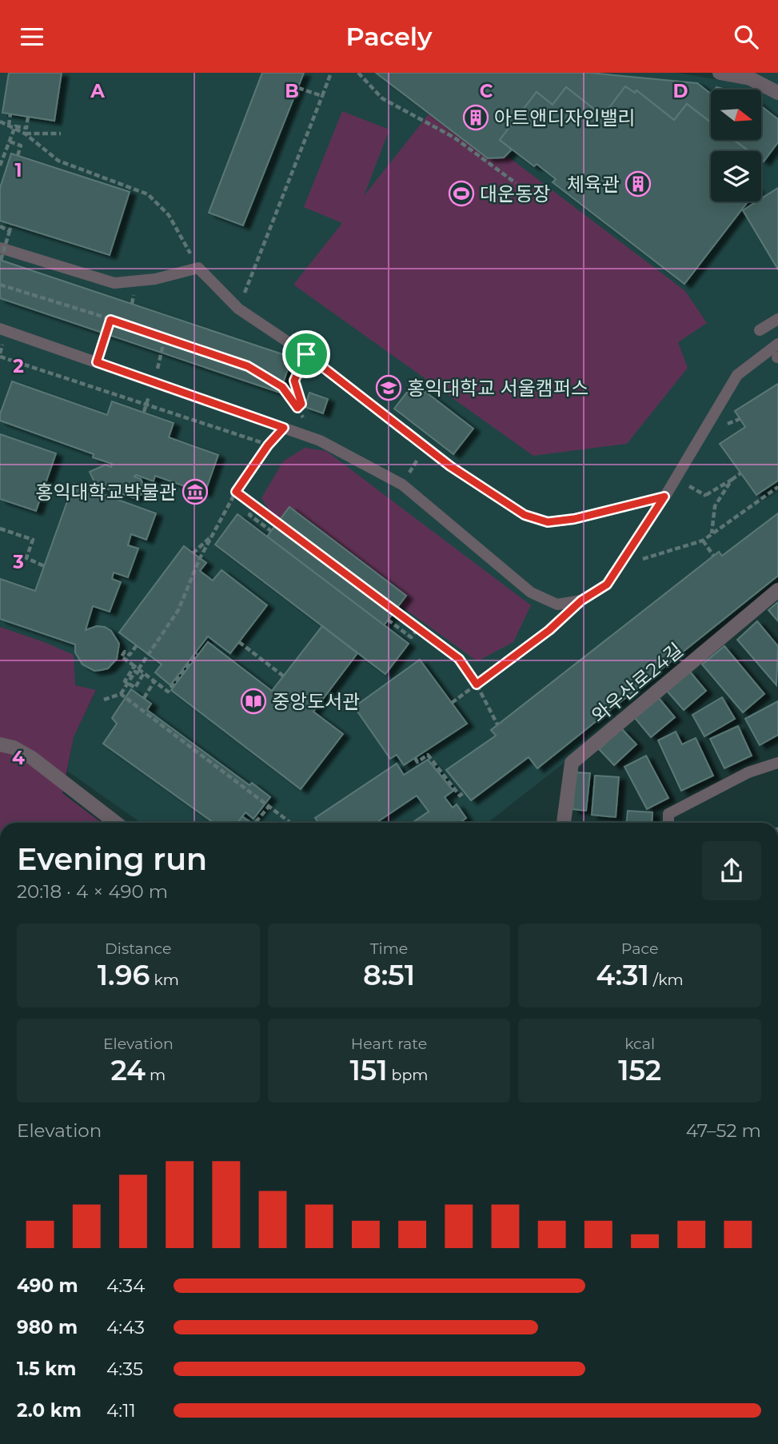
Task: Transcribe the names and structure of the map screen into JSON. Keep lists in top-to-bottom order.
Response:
{
  "streets": {
    "street": ["와우산로24길"]
  },
  "places": {
    "building": ["아트앤디자인밸리", "체육관"],
    "sports": ["대운동장"],
    "school or university": ["홍익대학교 서울캠퍼스"],
    "museum": ["홍익대학교박물관"],
    "library": ["중앙도서관"]
  },
  "north": "right",
  "page": {
    "header": "Pacely",
    "heading": ["Evening run", "20:18 · 4 × 490 m"],
    "stats": [
      ["Distance", "1.96 km"],
      ["Time", "8:51"],
      ["Pace", "4:31 /km"],
      ["Elevation", "24 m"],
      ["Heart rate", "151 bpm"],
      ["kcal", "152"]
    ],
    "chart": ["Elevation", "47–52 m"],
    "list": [
      {
        "name": "490 m",
        "note": "4:34"
      },
      {
        "name": "980 m",
        "note": "4:43"
      },
      {
        "name": "1.5 km",
        "note": "4:35"
      },
      {
        "name": "2.0 km",
        "note": "4:11"
      }
    ]
  },
  "grid": {
    "columns": [
      "A",
      "B",
      "C",
      "D"
    ],
    "rows": [
      "1",
      "2",
      "3",
      "4"
    ]
  }
}
